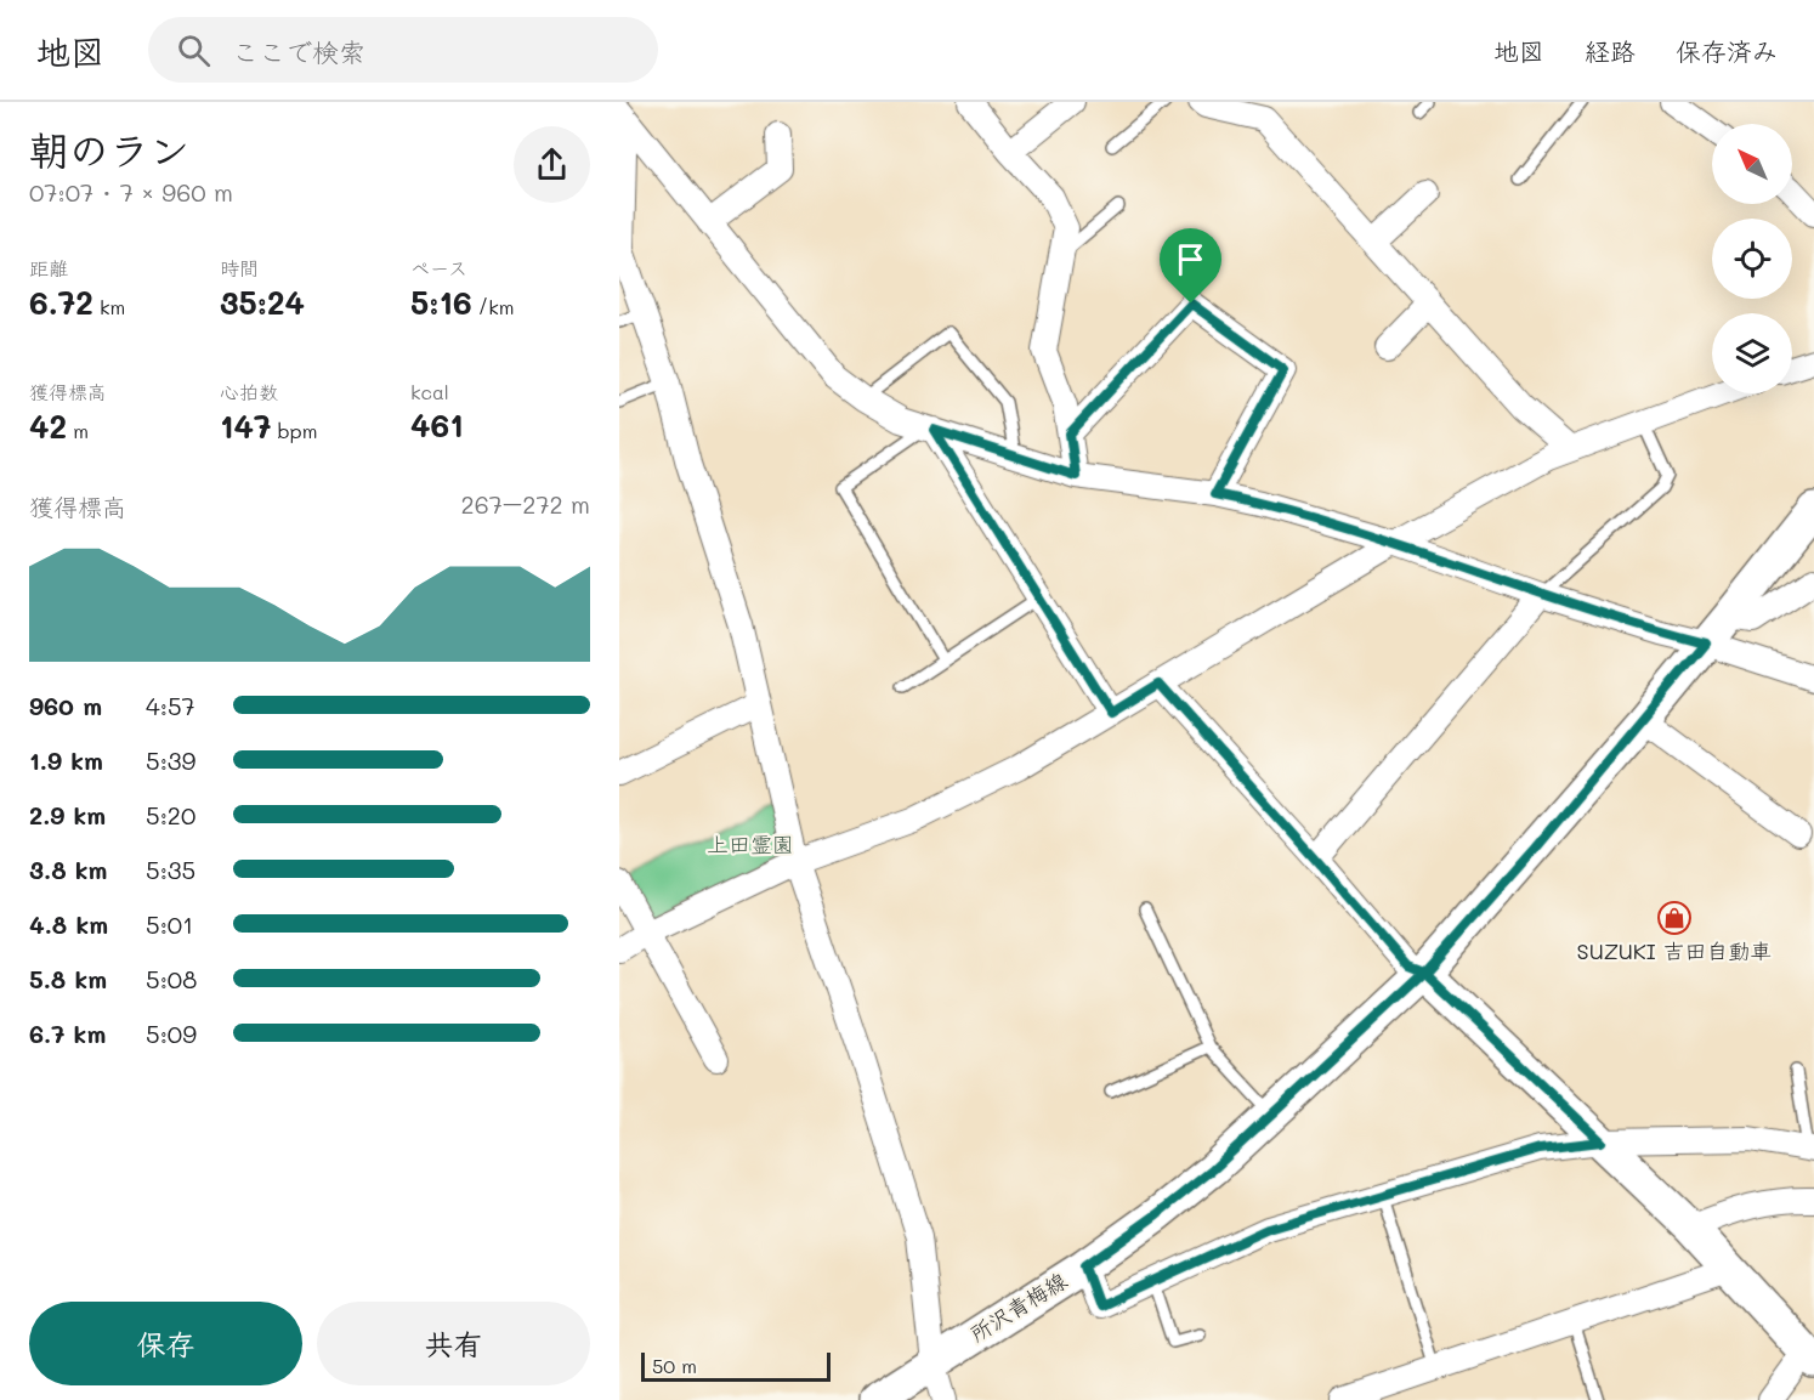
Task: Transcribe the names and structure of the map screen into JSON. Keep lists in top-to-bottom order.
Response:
{
  "streets": {
    "main road": ["所沢青梅線"]
  },
  "parks": ["上田霊園"],
  "places": {
    "shop": ["SUZUKI 吉田自動車"]
  },
  "scale_bar": "50 m",
  "north": "top left",
  "page": {
    "header": "地図",
    "search": "ここで検索",
    "nav": ["地図", "経路", "保存済み"],
    "heading": ["朝のラン", "07:07 · 7 × 960 m"],
    "stats": [
      ["距離", "6.72 km"],
      ["時間", "35:24"],
      ["ペース", "5:16 /km"],
      ["獲得標高", "42 m"],
      ["心拍数", "147 bpm"],
      ["kcal", "461"]
    ],
    "chart": ["獲得標高", "267–272 m"],
    "list": [
      {
        "name": "960 m",
        "note": "4:57"
      },
      {
        "name": "1.9 km",
        "note": "5:39"
      },
      {
        "name": "2.9 km",
        "note": "5:20"
      },
      {
        "name": "3.8 km",
        "note": "5:35"
      },
      {
        "name": "4.8 km",
        "note": "5:01"
      },
      {
        "name": "5.8 km",
        "note": "5:08"
      },
      {
        "name": "6.7 km",
        "note": "5:09"
      }
    ],
    "buttons": ["保存", "共有"],
    "scale": "50 m"
  }
}
